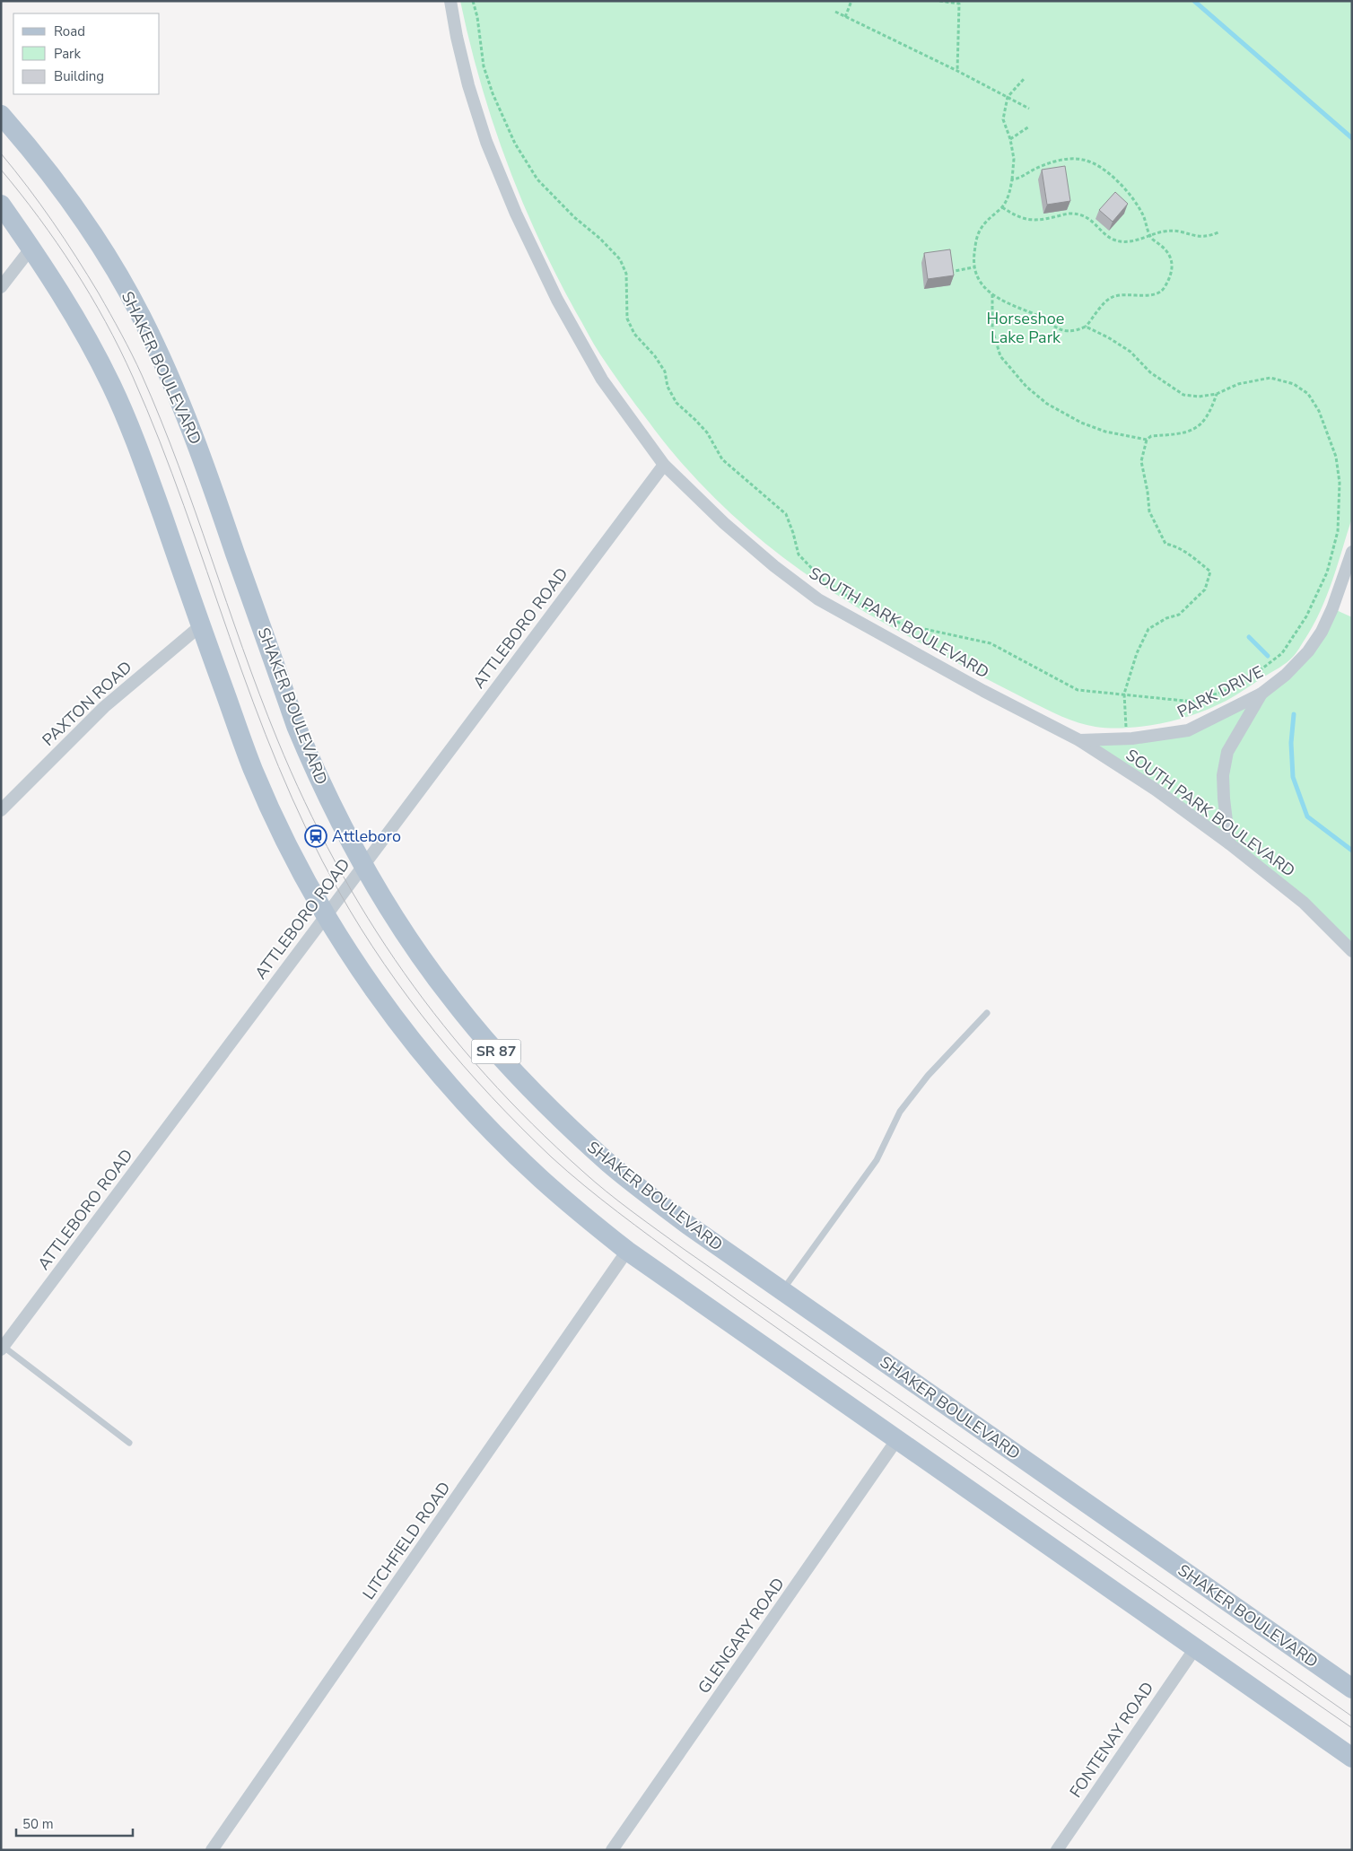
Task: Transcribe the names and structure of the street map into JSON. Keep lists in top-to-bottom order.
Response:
{
  "streets": {
    "main road": ["SHAKER BOULEVARD", "SR 87"],
    "street": [
      "SOUTH PARK BOULEVARD",
      "ATTLEBORO ROAD",
      "PARK DRIVE",
      "PAXTON ROAD",
      "LITCHFIELD ROAD",
      "GLENGARY ROAD",
      "FONTENAY ROAD"
    ]
  },
  "crossings": [
    ["SHAKER BOULEVARD", "ATTLEBORO ROAD"],
    ["SOUTH PARK BOULEVARD", "ATTLEBORO ROAD"],
    ["SOUTH PARK BOULEVARD", "PARK DRIVE"]
  ],
  "parks": ["Horseshoe Lake Park"],
  "places": {
    "station": ["Attleboro"]
  },
  "legend": ["Road", "Park", "Building"],
  "scale_bar": "50 m"
}
